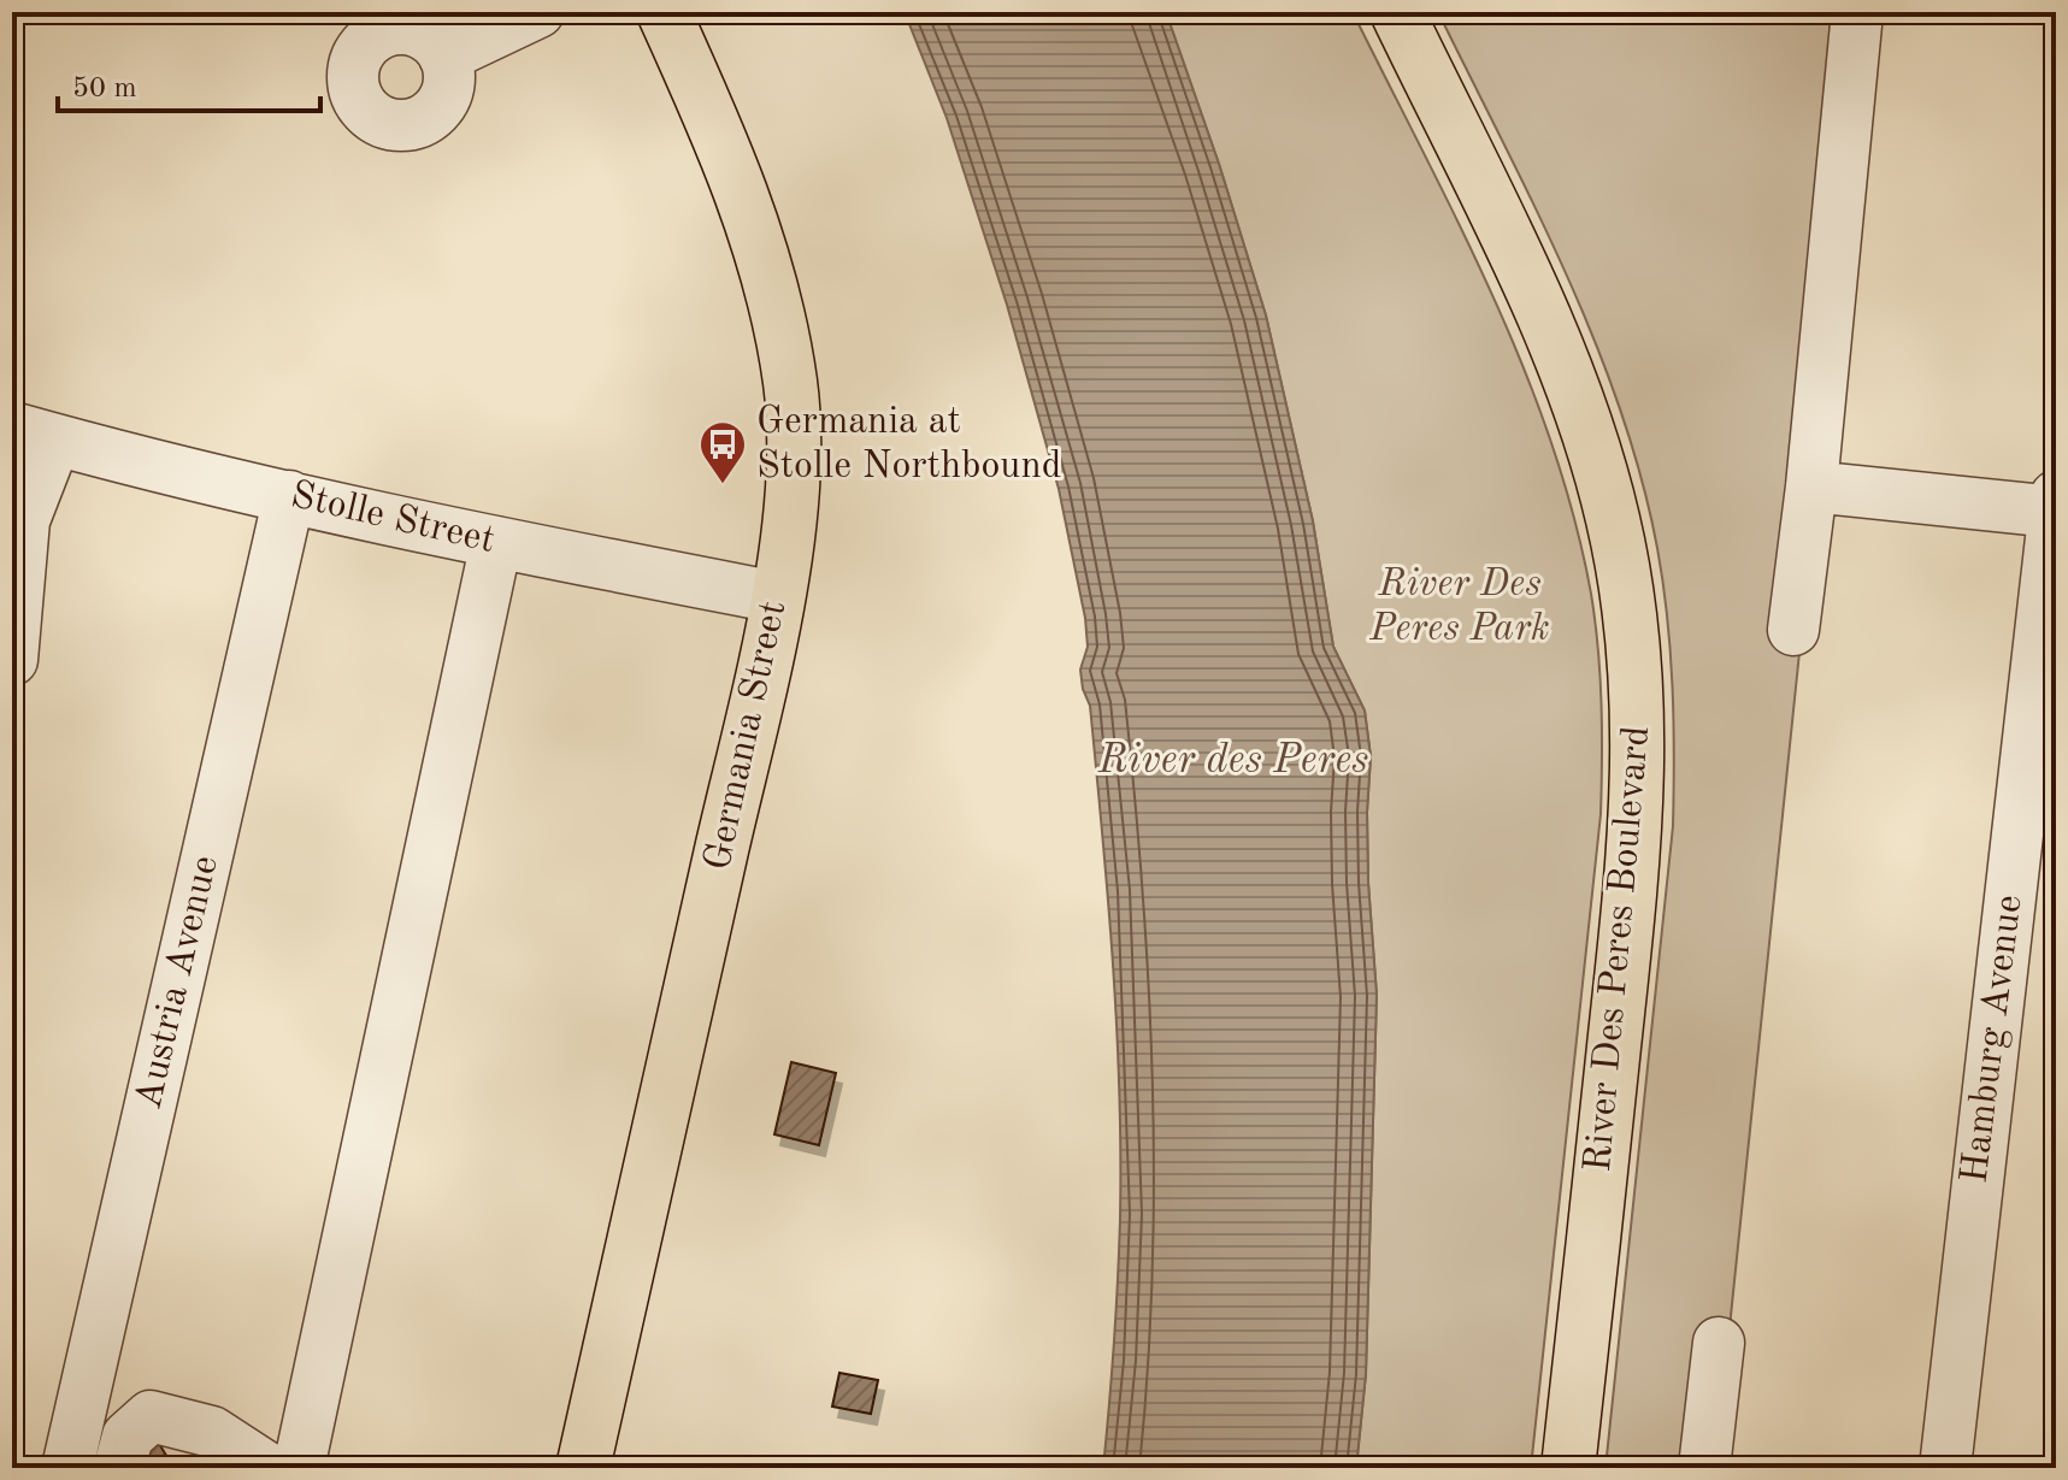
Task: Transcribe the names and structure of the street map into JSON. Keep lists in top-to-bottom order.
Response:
{
  "streets": {
    "main road": ["Germania Street", "River Des Peres Boulevard"],
    "street": ["Stolle Street", "Austria Avenue", "Hamburg Avenue"]
  },
  "crossings": [
    ["Stolle Street", "Germania Street"],
    ["Stolle Street", "Austria Avenue"]
  ],
  "water": ["River des Peres"],
  "parks": ["River Des Peres Park"],
  "places": {
    "bus stop": ["Germania at Stolle Northbound"]
  },
  "scale_bar": "50 m"
}
